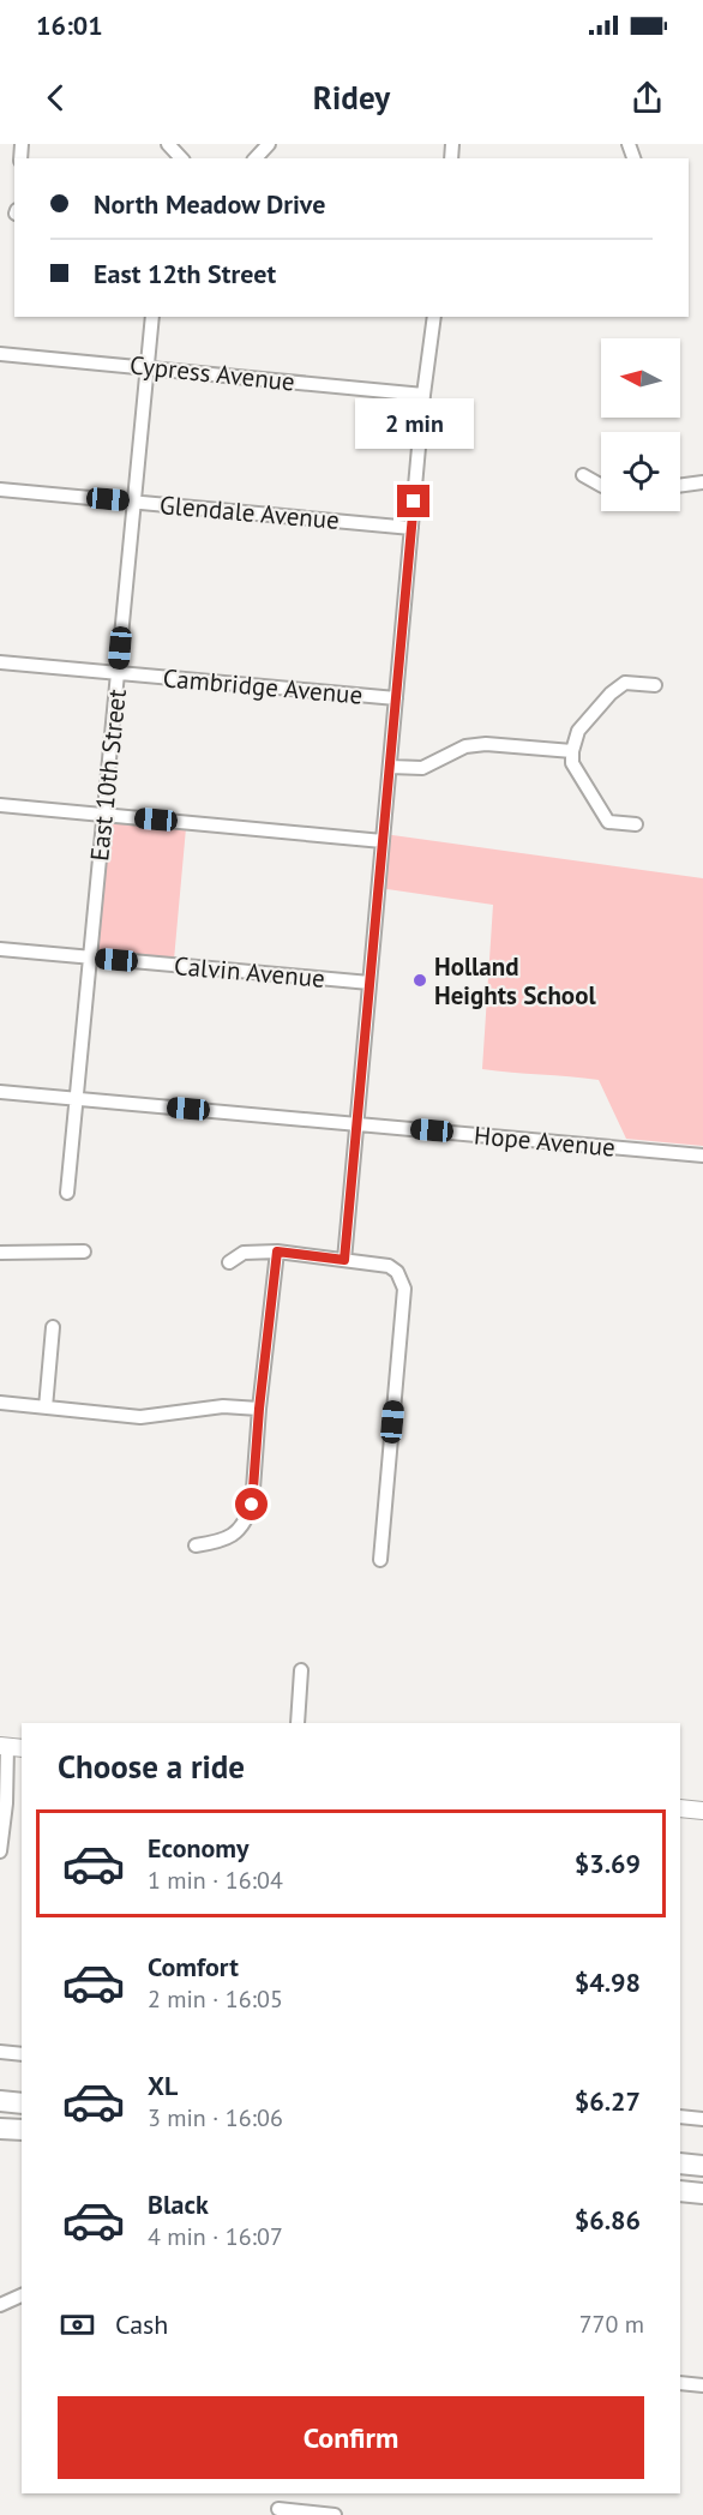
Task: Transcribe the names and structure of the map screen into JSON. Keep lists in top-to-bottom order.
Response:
{
  "streets": {
    "street": [
      "Cypress Avenue",
      "Glendale Avenue",
      "Cambridge Avenue",
      "East 10th Street",
      "Calvin Avenue",
      "Hope Avenue"
    ]
  },
  "crossings": [
    ["Cypress Avenue", "East 10th Street"],
    ["Glendale Avenue", "East 10th Street"],
    ["Cambridge Avenue", "East 10th Street"],
    ["East 10th Street", "Calvin Avenue"],
    ["East 10th Street", "Hope Avenue"]
  ],
  "places": ["Holland Heights School"],
  "north": "left",
  "page": {
    "status": "16:01",
    "header": "Ridey",
    "banner": ["North Meadow Drive", "East 12th Street"],
    "bubble": "2 min",
    "heading": "Choose a ride",
    "list": [
      {
        "name": "Economy",
        "note": "1 min · 16:04",
        "value": "$3.69"
      },
      {
        "name": "Comfort",
        "note": "2 min · 16:05",
        "value": "$4.98"
      },
      {
        "name": "XL",
        "note": "3 min · 16:06",
        "value": "$6.27"
      },
      {
        "name": "Black",
        "note": "4 min · 16:07",
        "value": "$6.86"
      }
    ],
    "pay": ["Cash", "770 m"],
    "buttons": "Confirm"
  }
}
